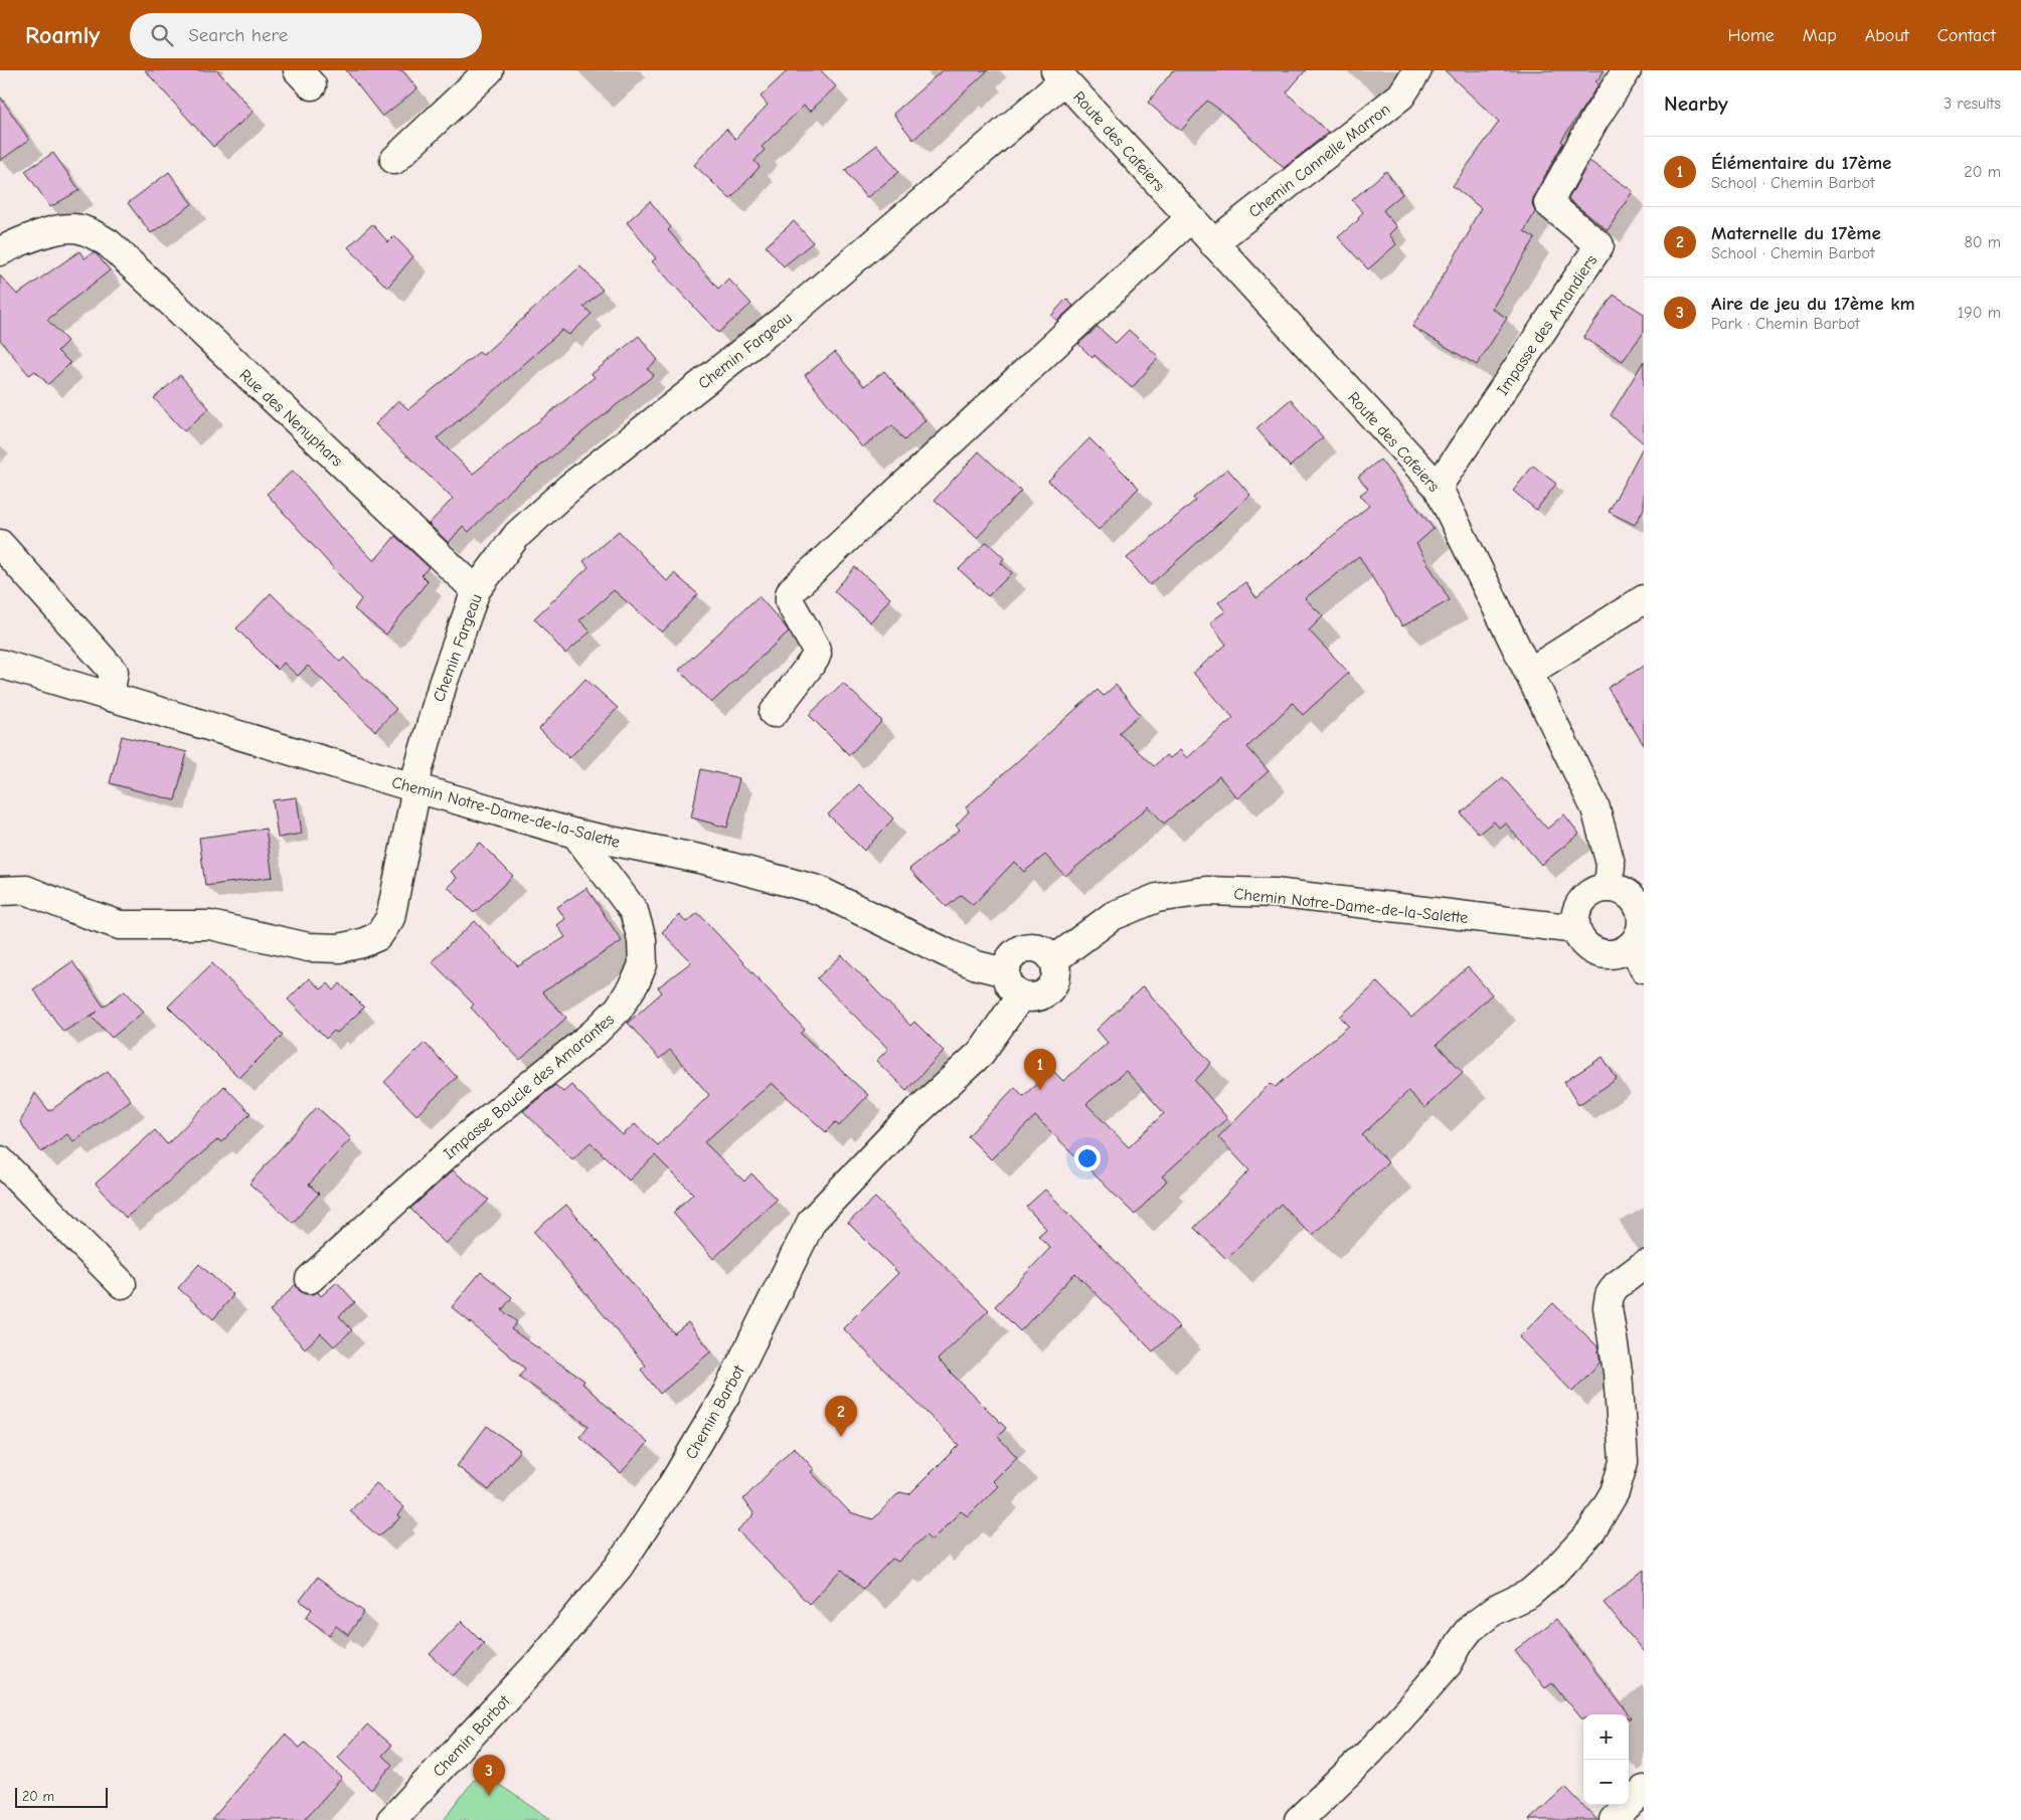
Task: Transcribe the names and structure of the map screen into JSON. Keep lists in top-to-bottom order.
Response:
{
  "streets": {
    "street": [
      "Route des Cafeiers",
      "Chemin Cannelle Marron",
      "Impasse des Amandiers",
      "Chemin Fargeau",
      "Rue des Nenuphars",
      "Chemin Notre-Dame-de-la-Salette",
      "Impasse Boucle des Amarantes",
      "Chemin Barbot"
    ]
  },
  "crossings": [
    ["Route des Cafeiers", "Chemin Cannelle Marron"],
    ["Route des Cafeiers", "Impasse des Amandiers"],
    ["Route des Cafeiers", "Chemin Fargeau"],
    ["Route des Cafeiers", "Chemin Notre-Dame-de-la-Salette"],
    ["Chemin Fargeau", "Rue des Nenuphars"],
    ["Chemin Fargeau", "Chemin Notre-Dame-de-la-Salette"],
    ["Chemin Notre-Dame-de-la-Salette", "Impasse Boucle des Amarantes"],
    ["Chemin Notre-Dame-de-la-Salette", "Chemin Barbot"]
  ],
  "scale_bar": "20 m",
  "page": {
    "header": "Roamly",
    "search": "Search here",
    "nav": [
      "Home",
      "Map",
      "About",
      "Contact"
    ],
    "heading": ["Nearby", "3 results"],
    "list": [
      {
        "mark": "1",
        "name": "Élémentaire du 17ème",
        "note": "School · Chemin Barbot",
        "value": "20 m"
      },
      {
        "mark": "2",
        "name": "Maternelle du 17ème",
        "note": "School · Chemin Barbot",
        "value": "80 m"
      },
      {
        "mark": "3",
        "name": "Aire de jeu du 17ème km",
        "note": "Park · Chemin Barbot",
        "value": "190 m"
      }
    ],
    "pins": ["1", "2", "3"],
    "map_buttons": ["+", "−"],
    "scale": "20 m"
  }
}
